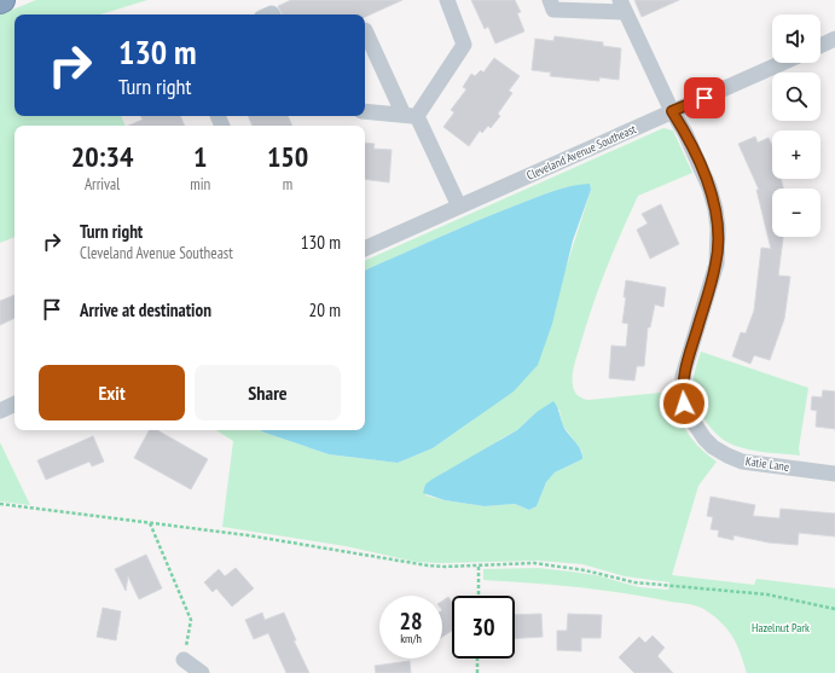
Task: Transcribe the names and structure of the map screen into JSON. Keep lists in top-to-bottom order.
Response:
{
  "streets": {
    "street": ["Cleveland Avenue Southeast", "Katie Lane"]
  },
  "crossings": [
    ["Cleveland Avenue Southeast", "Katie Lane"]
  ],
  "parks": ["Hazelnut Park"],
  "page": {
    "map_buttons": ["+", "−"],
    "turn": ["130 m", "Turn right"],
    "eta": [
      "20:34",
      "Arrival",
      "1",
      "min",
      "150",
      "m"
    ],
    "list": [
      {
        "name": "Turn right",
        "note": "Cleveland Avenue Southeast",
        "value": "130 m"
      },
      {
        "name": "Arrive at destination",
        "value": "20 m"
      }
    ],
    "buttons": ["Exit", "Share"],
    "speed": "28 km/h",
    "limit": "30"
  }
}
